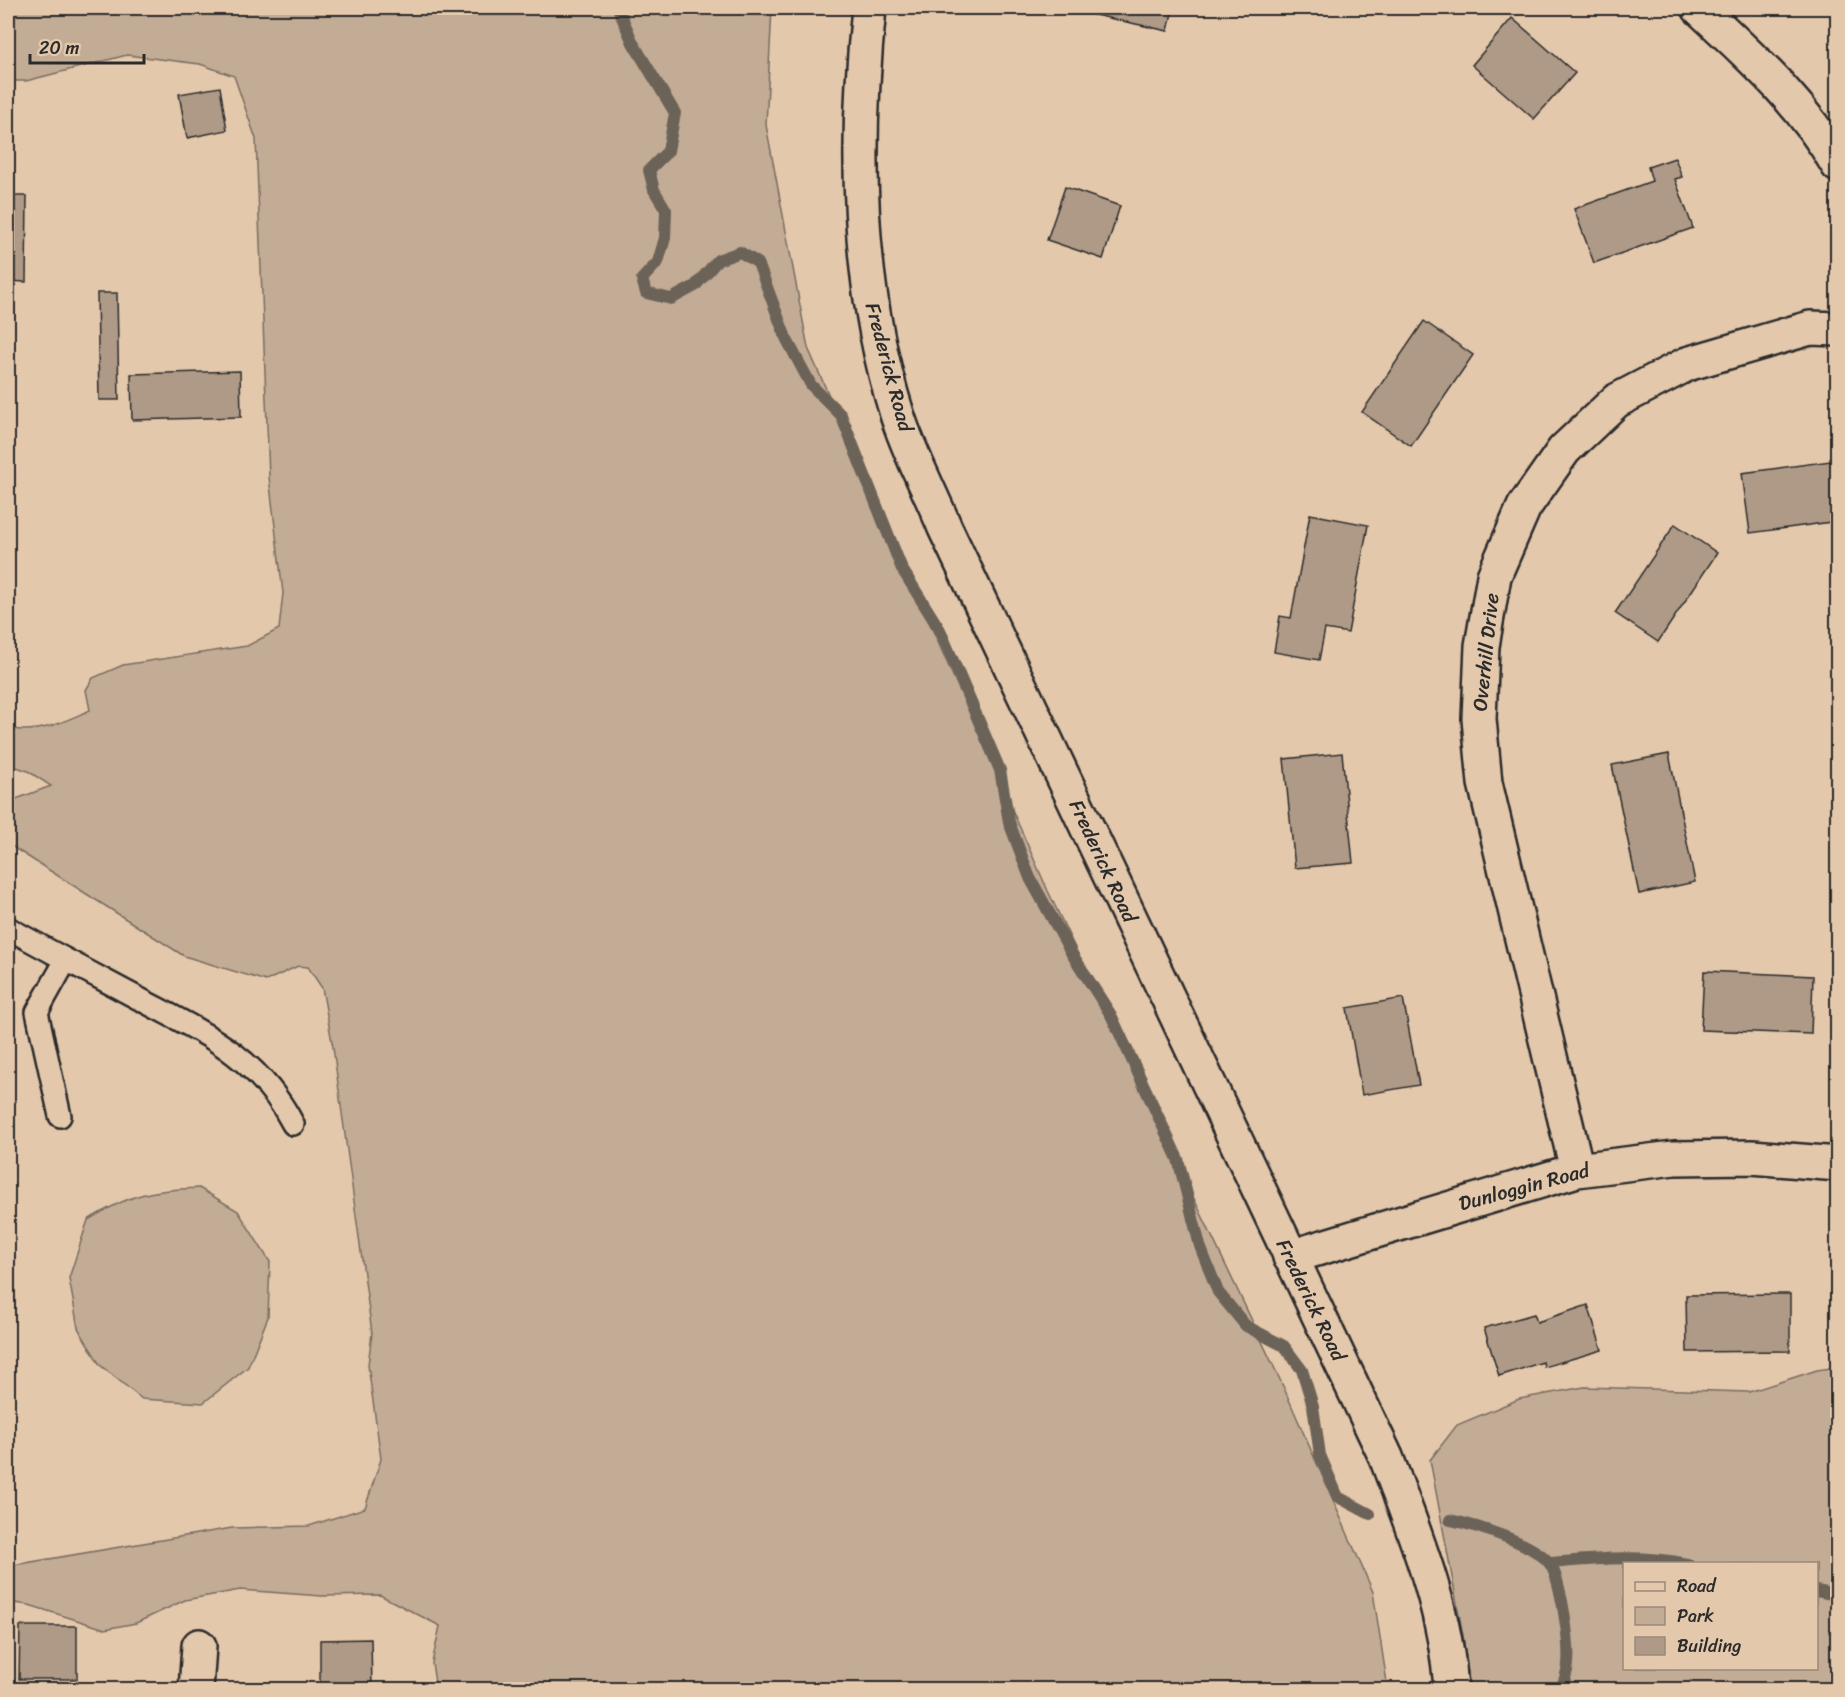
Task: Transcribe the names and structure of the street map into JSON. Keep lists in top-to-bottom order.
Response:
{
  "streets": {
    "street": ["Frederick Road", "Overhill Drive", "Dunloggin Road"]
  },
  "crossings": [
    ["Frederick Road", "Dunloggin Road"],
    ["Overhill Drive", "Dunloggin Road"]
  ],
  "legend": ["Road", "Park", "Building"],
  "scale_bar": "20 m"
}
